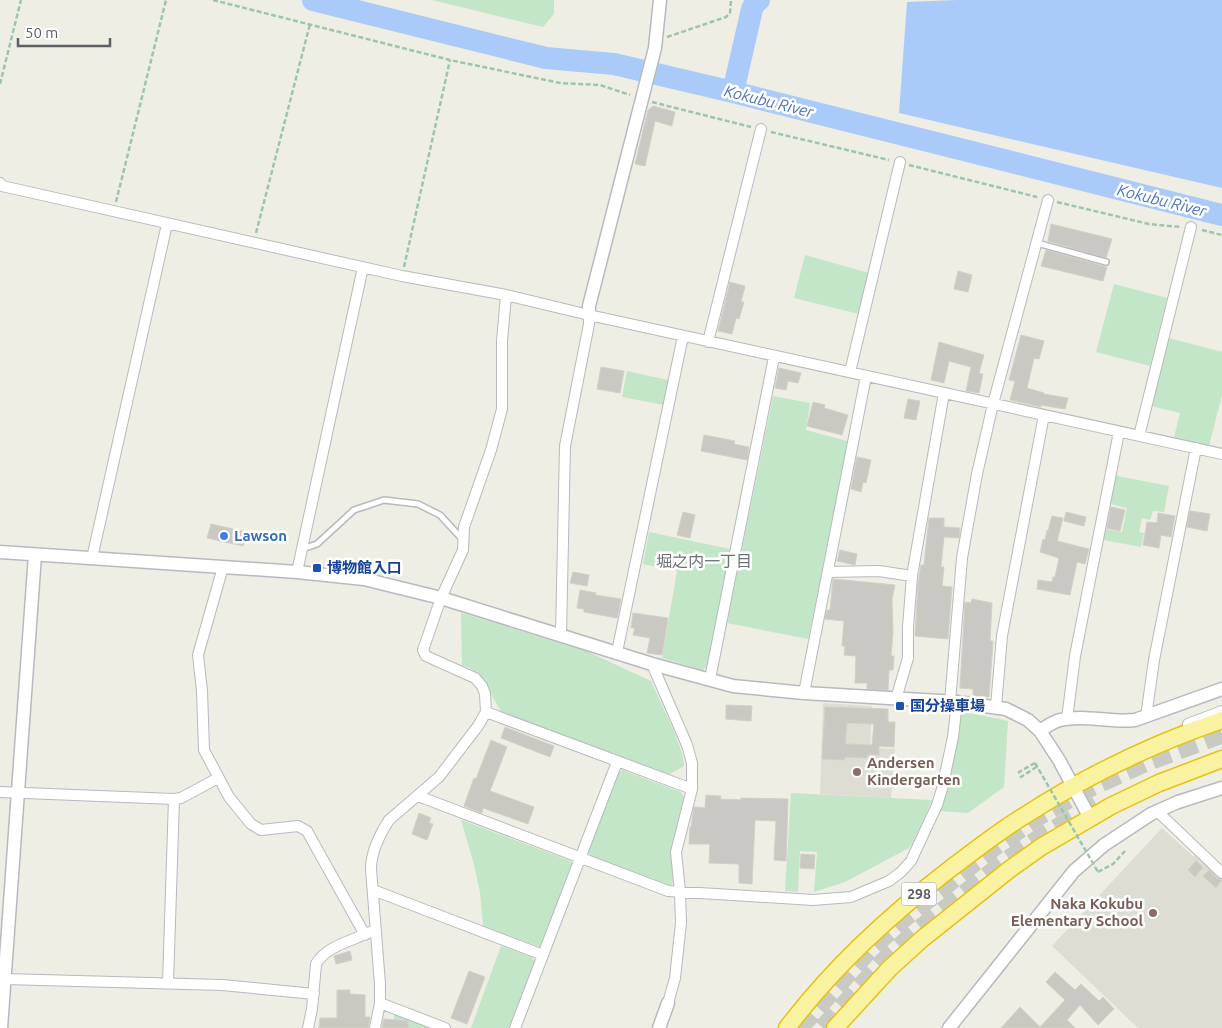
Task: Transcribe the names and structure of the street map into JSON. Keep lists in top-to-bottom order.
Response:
{
  "streets": {
    "highway": ["298"]
  },
  "districts": ["堀之内一丁目"],
  "water": ["Kokubu River"],
  "places": {
    "other": ["Lawson", "Andersen Kindergarten", "Naka Kokubu Elementary School"],
    "transit": ["博物館入口", "国分操車場"]
  },
  "scale_bar": "50 m"
}
